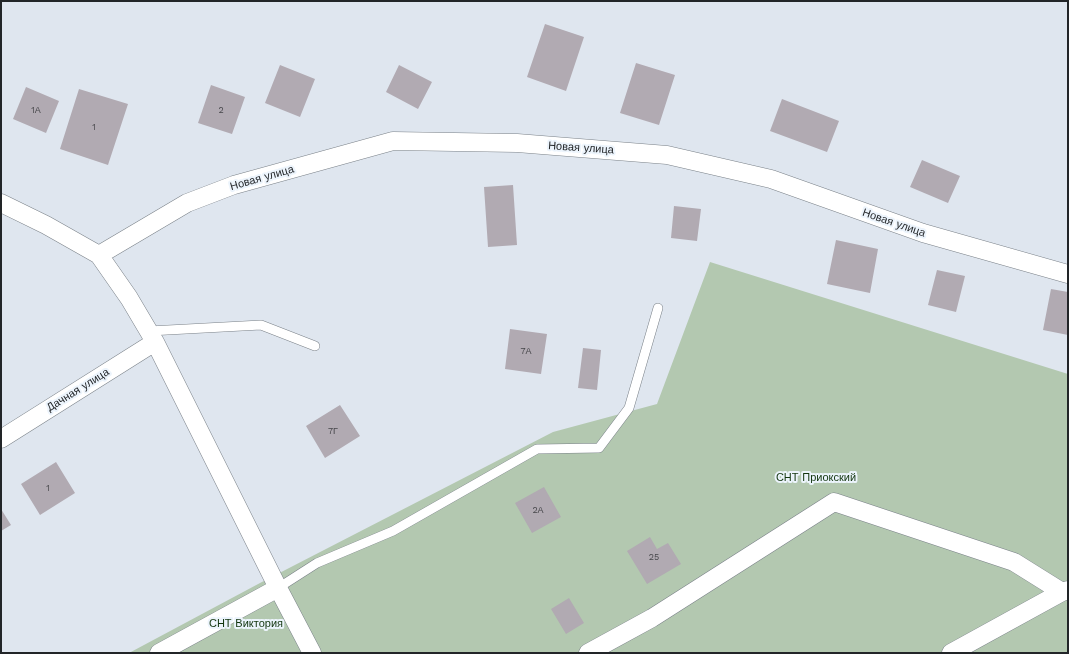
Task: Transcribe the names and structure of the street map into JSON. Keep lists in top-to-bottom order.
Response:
{
  "streets": {
    "street": ["Новая улица", "Дачная улица"]
  },
  "parks": ["СНТ Приокский", "СНТ Виктория"],
  "house_numbers": [
    "1А",
    "2",
    "1",
    "7А",
    "7Г",
    "1",
    "2А",
    "25"
  ]
}
